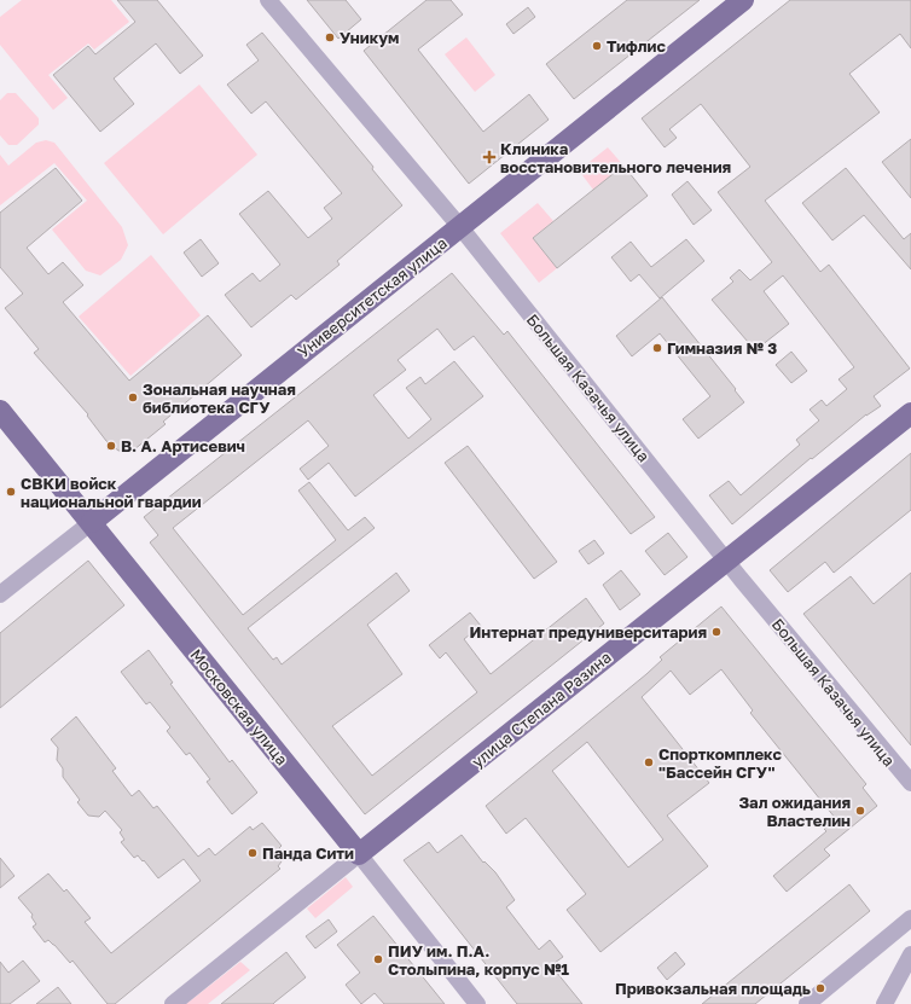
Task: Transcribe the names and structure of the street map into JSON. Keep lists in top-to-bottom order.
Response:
{
  "streets": {
    "main road": ["Университетская улица", "Московская улица", "улица Степана Разина"],
    "street": ["Большая Казачья улица"]
  },
  "crossings": [
    ["Университетская улица", "Большая Казачья улица"],
    ["Университетская улица", "Московская улица"],
    ["Большая Казачья улица", "улица Степана Разина"],
    ["Московская улица", "улица Степана Разина"]
  ],
  "places": {
    "other": [
      "Уникум",
      "Тифлис",
      "Гимназия № 3",
      "Зональная научная библиотека СГУ",
      "В. А. Артисевич",
      "СВКИ войск национальной гвардии",
      "Интернат предуниверситария",
      "Спорткомплекс \"Бассейн СГУ\"",
      "Зал ожидания Властелин",
      "Панда Сити",
      "ПИУ им. П.А. Столыпина, корпус №1",
      "Привокзальная площадь"
    ],
    "health": ["Клиника восстановительного лечения"]
  }
}
